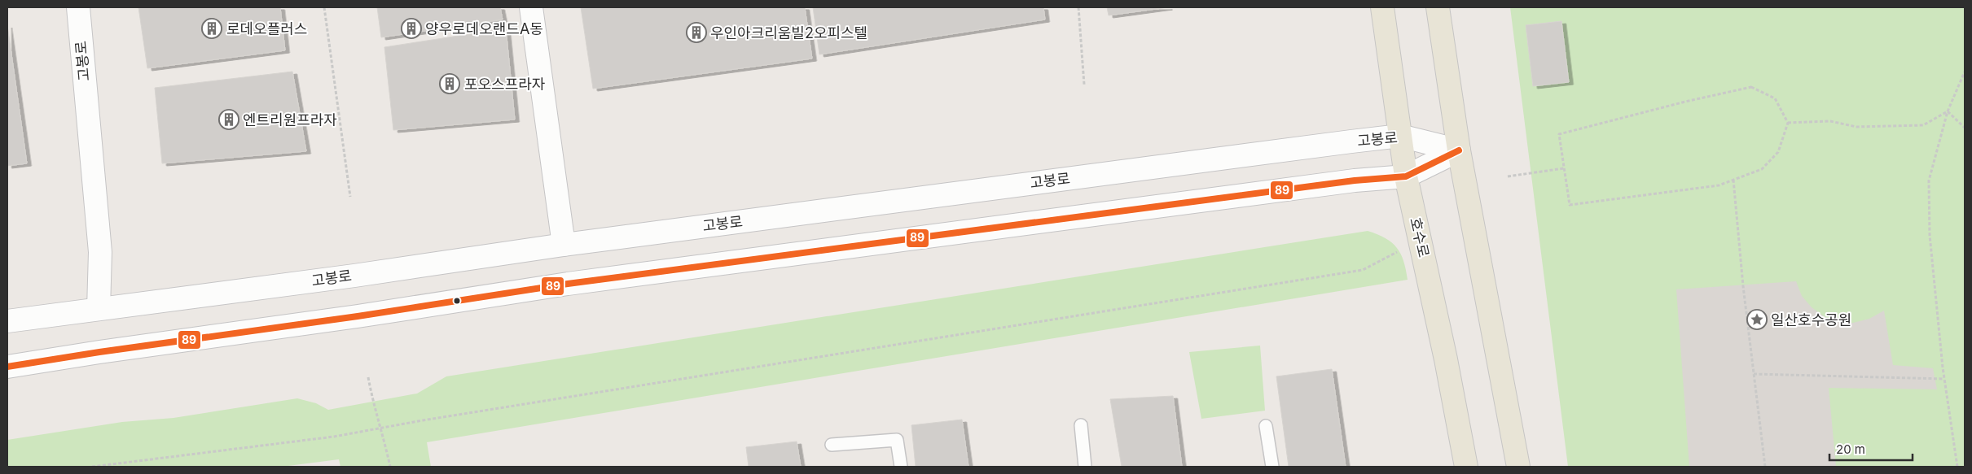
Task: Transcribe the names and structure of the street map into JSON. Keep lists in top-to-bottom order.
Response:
{
  "streets": {
    "main road": ["고봉로", "호수로"]
  },
  "crossings": [
    ["고봉로", "호수로"]
  ],
  "places": {
    "building": [
      "로데오플러스",
      "양우로데오랜드A동",
      "우인아크리움빌2오피스텔",
      "포오스프라자",
      "엔트리원프라자"
    ],
    "place": ["일산호수공원"]
  },
  "lines": ["transit line 89"],
  "scale_bar": "20 m"
}
